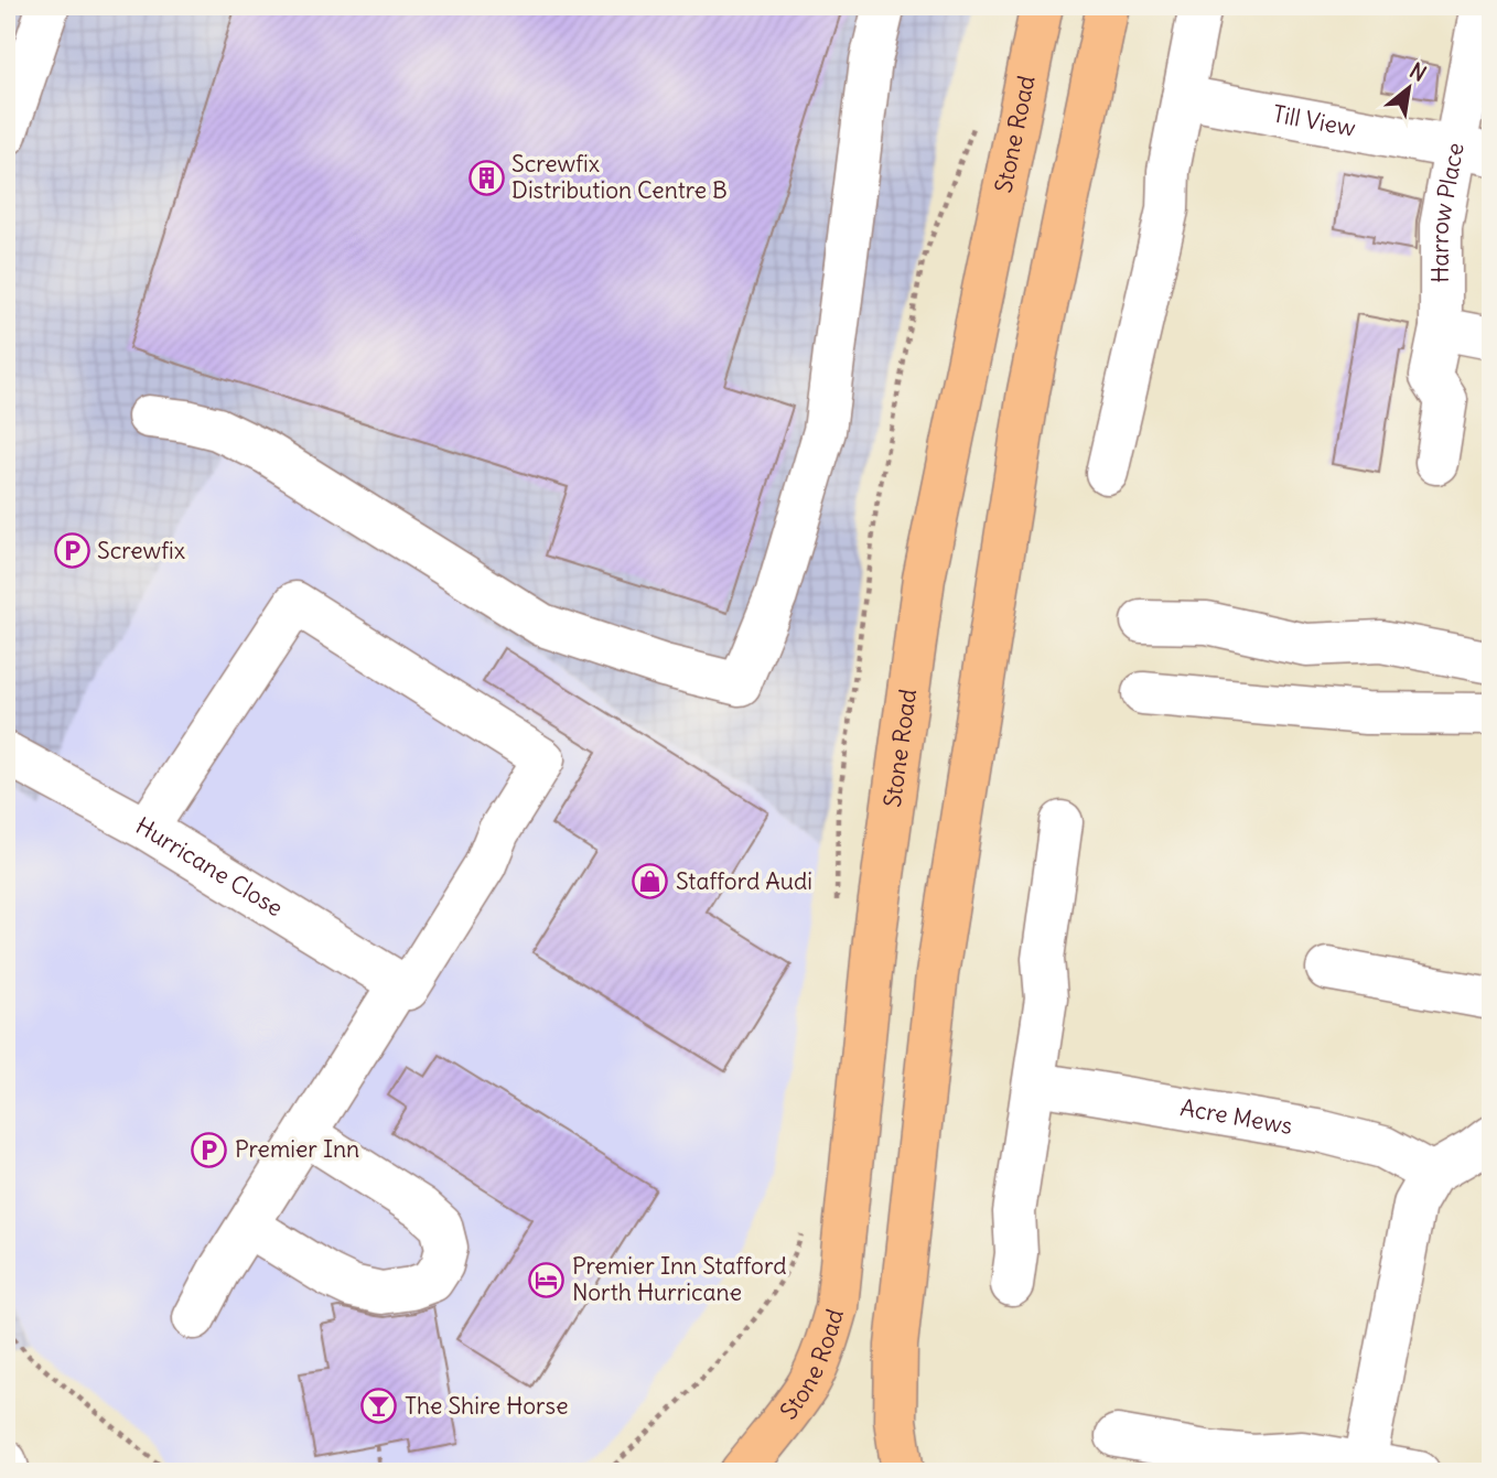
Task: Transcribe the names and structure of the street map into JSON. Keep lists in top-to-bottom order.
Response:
{
  "streets": {
    "highway": ["Stone Road"],
    "street": [
      "Till View",
      "Harrow Place",
      "Hurricane Close",
      "Acre Mews"
    ]
  },
  "crossings": [
    ["Till View", "Harrow Place"]
  ],
  "places": {
    "building": ["Screwfix Distribution Centre B"],
    "parking": ["Screwfix", "Premier Inn"],
    "shop": ["Stafford Audi"],
    "hotel": ["Premier Inn Stafford North Hurricane"],
    "bar": ["The Shire Horse"]
  },
  "north": "top right"
}
